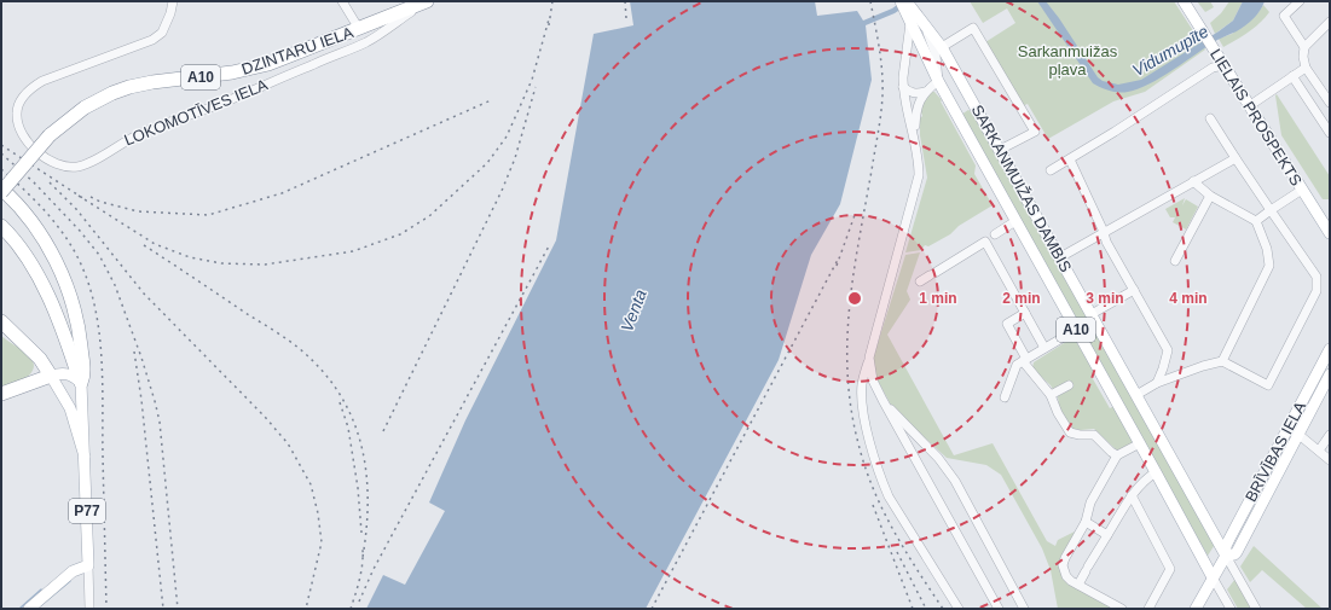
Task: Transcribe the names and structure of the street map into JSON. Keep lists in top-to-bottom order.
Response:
{
  "streets": {
    "highway": ["DZINTARU IELA", "A10"],
    "main road": [
      "LIELAIS PROSPEKTS",
      "SARKANMUIŽAS DAMBIS",
      "BRĪVĪBAS IELA",
      "P77"
    ],
    "street": ["LOKOMOTĪVES IELA"]
  },
  "crossings": [
    ["DZINTARU IELA", "A10"],
    ["DZINTARU IELA", "LOKOMOTĪVES IELA"],
    ["A10", "P77"],
    ["SARKANMUIŽAS DAMBIS", "BRĪVĪBAS IELA"]
  ],
  "water": ["Vidumupīte", "Venta"],
  "parks": ["Sarkanmuižas pļava"],
  "rings": [
    "1 min",
    "2 min",
    "3 min",
    "4 min"
  ]
}
